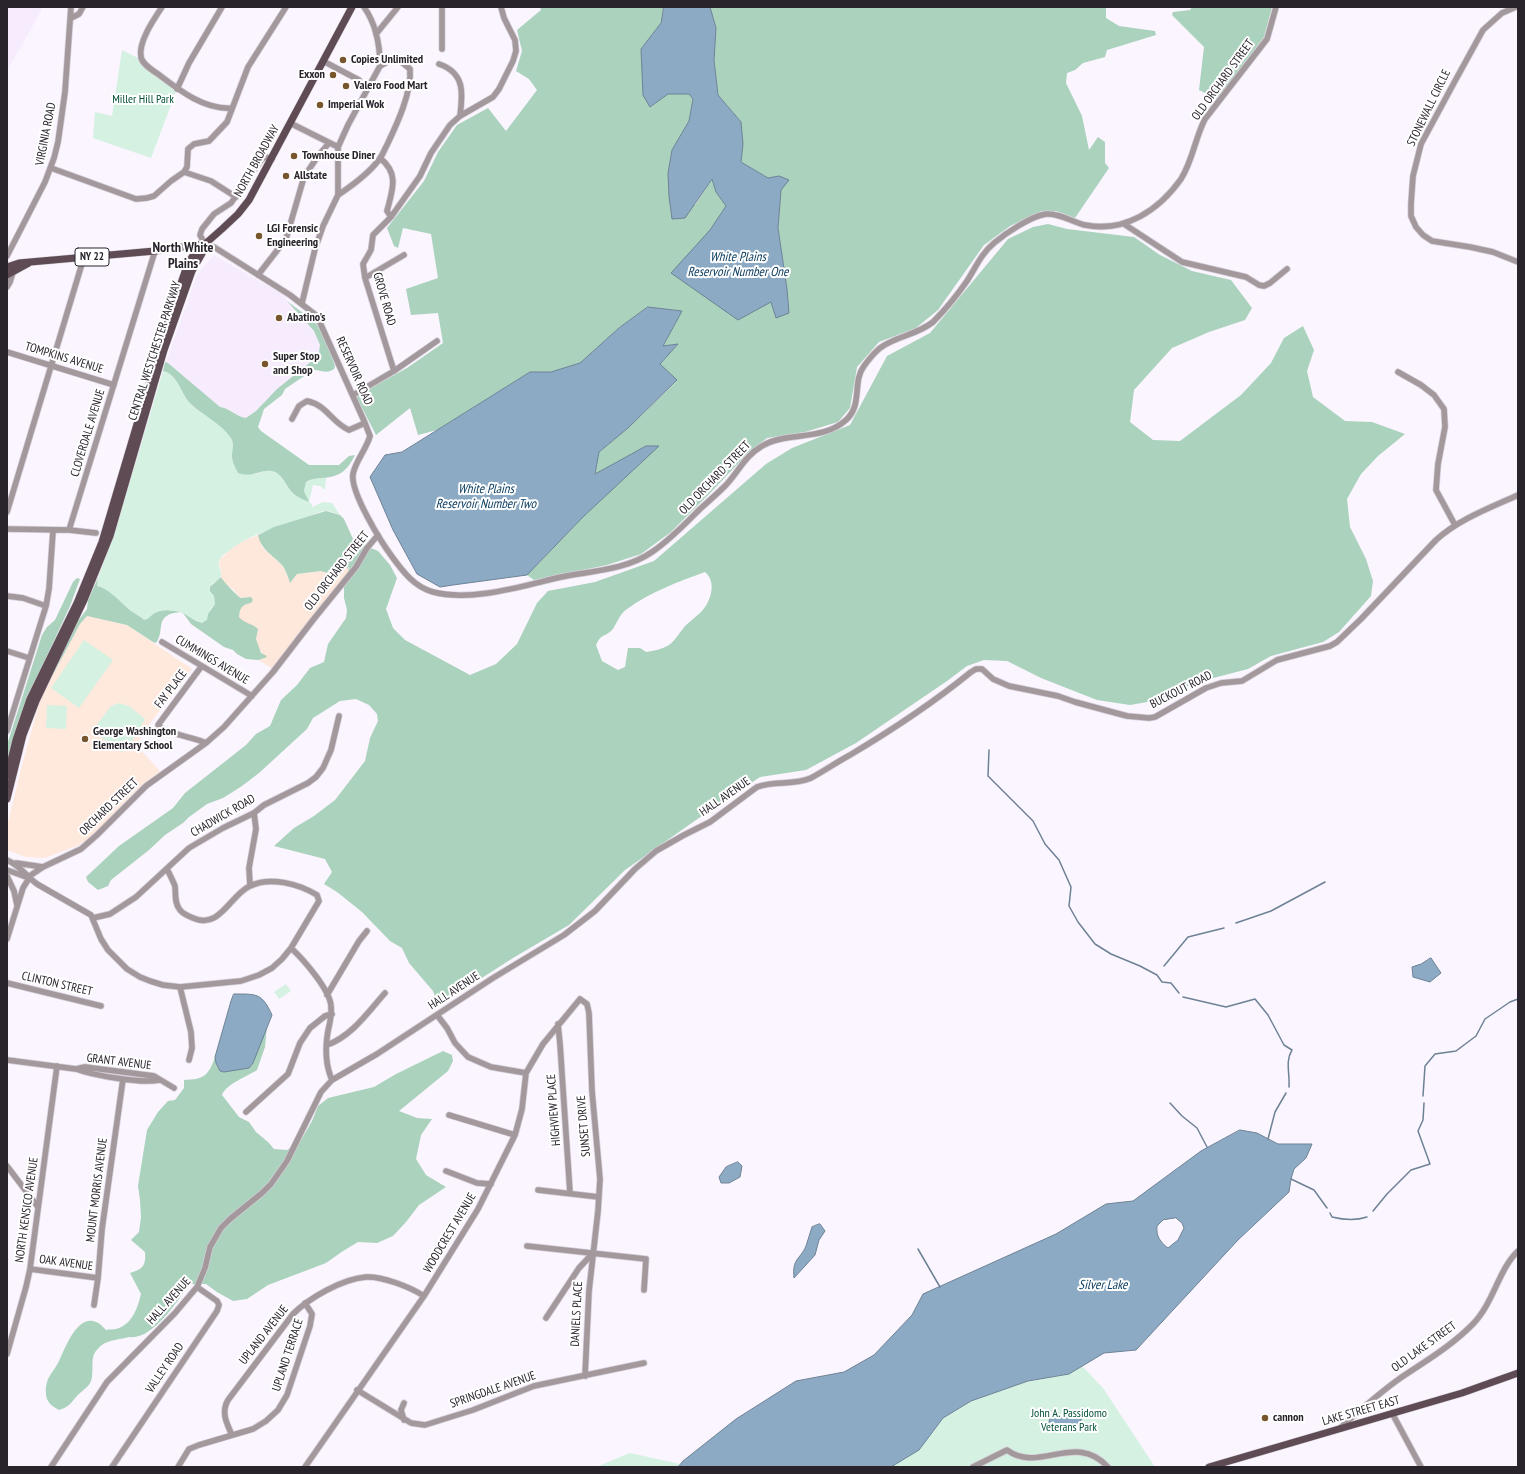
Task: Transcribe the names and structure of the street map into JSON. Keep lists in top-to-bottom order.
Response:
{
  "streets": {
    "main road": [
      "NORTH BROADWAY",
      "NY 22",
      "CENTRAL WESTCHESTER PARKWAY",
      "LAKE STREET EAST"
    ],
    "street": [
      "OLD ORCHARD STREET",
      "STONEWALL CIRCLE",
      "VIRGINIA ROAD",
      "GROVE ROAD",
      "TOMPKINS AVENUE",
      "RESERVOIR ROAD",
      "CLOVERDALE AVENUE",
      "CUMMINGS AVENUE",
      "FAY PLACE",
      "BUCKOUT ROAD",
      "HALL AVENUE",
      "ORCHARD STREET",
      "CHADWICK ROAD",
      "CLINTON STREET",
      "GRANT AVENUE",
      "HIGHVIEW PLACE",
      "SUNSET DRIVE",
      "MOUNT MORRIS AVENUE",
      "NORTH KENSICO AVENUE",
      "WOODCREST AVENUE",
      "OAK AVENUE",
      "DANIELS PLACE",
      "UPLAND AVENUE",
      "OLD LAKE STREET",
      "UPLAND TERRACE",
      "VALLEY ROAD",
      "SPRINGDALE AVENUE"
    ]
  },
  "crossings": [
    ["OLD ORCHARD STREET", "RESERVOIR ROAD"],
    ["OLD ORCHARD STREET", "CUMMINGS AVENUE"],
    ["OLD ORCHARD STREET", "ORCHARD STREET"],
    ["VIRGINIA ROAD", "NY 22"],
    ["NORTH BROADWAY", "NY 22"],
    ["NORTH BROADWAY", "CENTRAL WESTCHESTER PARKWAY"],
    ["NORTH BROADWAY", "RESERVOIR ROAD"],
    ["NY 22", "CENTRAL WESTCHESTER PARKWAY"],
    ["NY 22", "RESERVOIR ROAD"],
    ["NY 22", "CLOVERDALE AVENUE"],
    ["CENTRAL WESTCHESTER PARKWAY", "RESERVOIR ROAD"],
    ["TOMPKINS AVENUE", "CLOVERDALE AVENUE"],
    ["CUMMINGS AVENUE", "FAY PLACE"],
    ["CUMMINGS AVENUE", "ORCHARD STREET"],
    ["FAY PLACE", "ORCHARD STREET"],
    ["BUCKOUT ROAD", "HALL AVENUE"],
    ["HALL AVENUE", "VALLEY ROAD"],
    ["GRANT AVENUE", "MOUNT MORRIS AVENUE"],
    ["GRANT AVENUE", "NORTH KENSICO AVENUE"],
    ["HIGHVIEW PLACE", "WOODCREST AVENUE"],
    ["SUNSET DRIVE", "WOODCREST AVENUE"],
    ["SUNSET DRIVE", "DANIELS PLACE"],
    ["MOUNT MORRIS AVENUE", "OAK AVENUE"],
    ["NORTH KENSICO AVENUE", "OAK AVENUE"],
    ["WOODCREST AVENUE", "UPLAND AVENUE"],
    ["WOODCREST AVENUE", "SPRINGDALE AVENUE"],
    ["DANIELS PLACE", "SPRINGDALE AVENUE"],
    ["UPLAND AVENUE", "UPLAND TERRACE"],
    ["OLD LAKE STREET", "LAKE STREET EAST"]
  ],
  "districts": ["North White Plains"],
  "water": ["White Plains Reservoir Number One", "White Plains Reservoir Number Two", "Silver Lake"],
  "parks": ["Miller Hill Park", "John A. Passidomo Veterans Park"],
  "places": [
    "Copies Unlimited",
    "Exxon",
    "Valero Food Mart",
    "Imperial Wok",
    "Townhouse Diner",
    "Allstate",
    "LGI Forensic Engineering",
    "Abatino's",
    "Super Stop and Shop",
    "George Washington Elementary School",
    "cannon"
  ]
}
